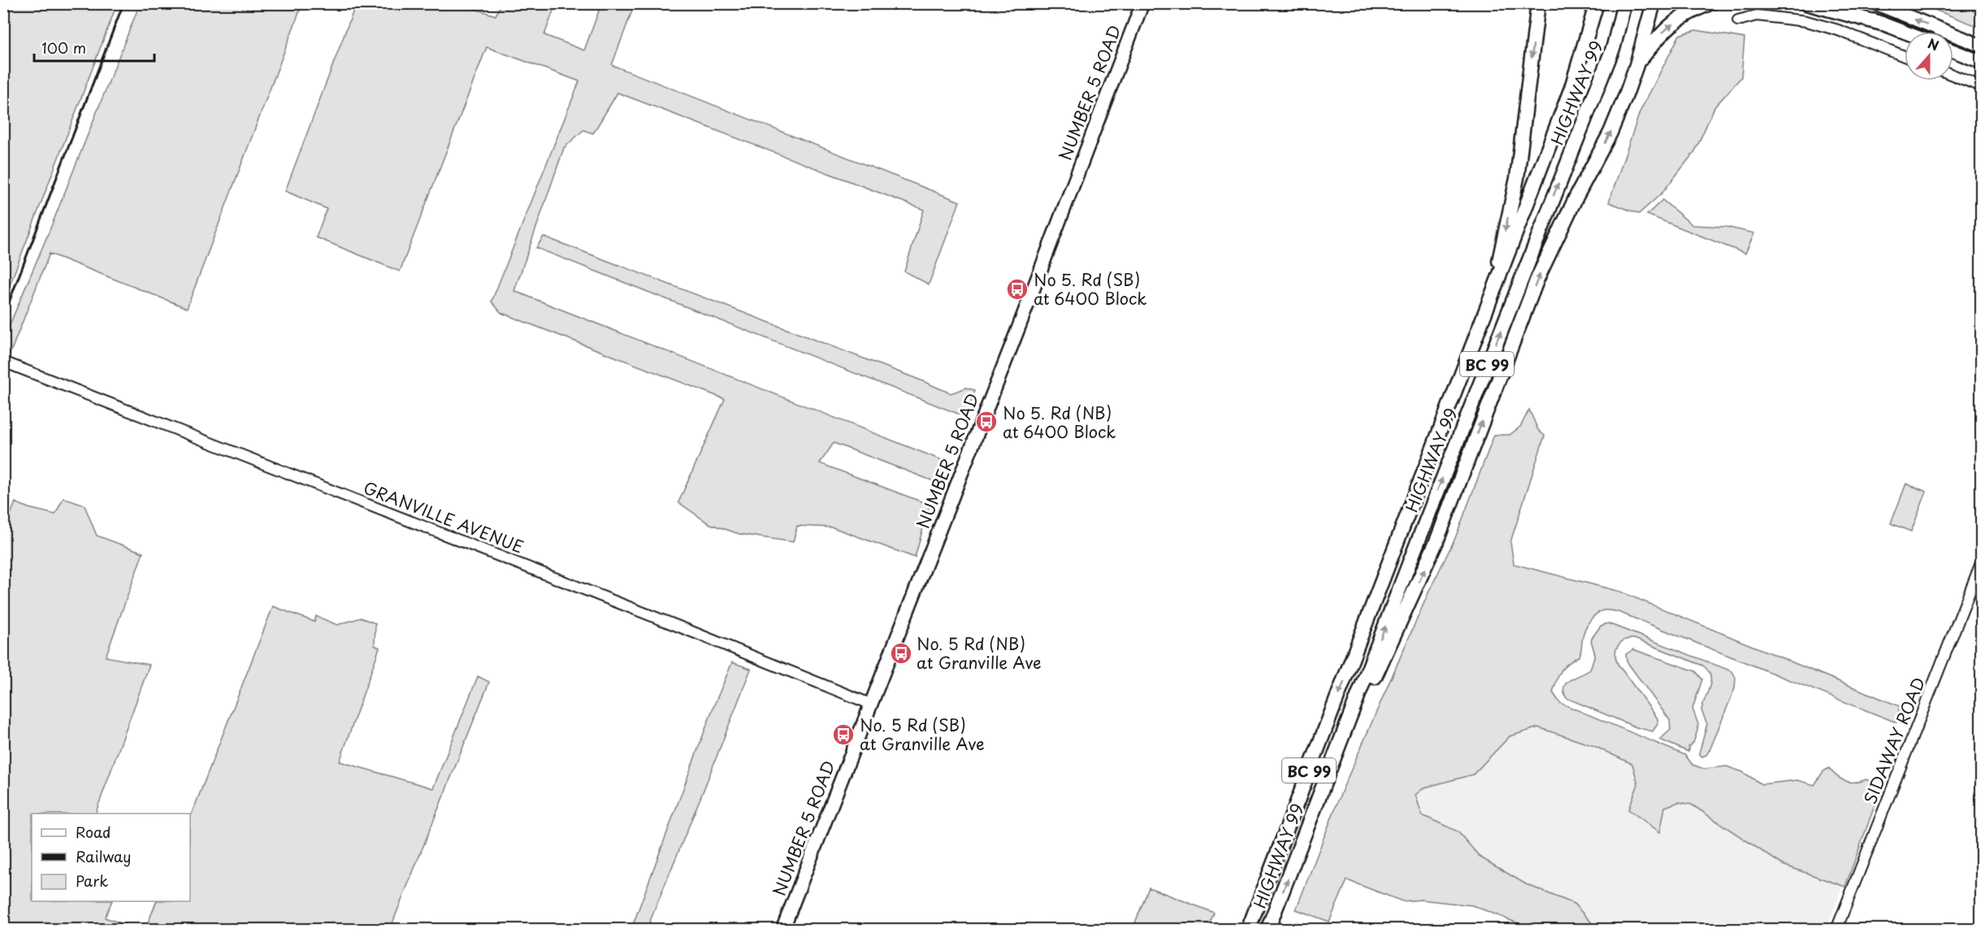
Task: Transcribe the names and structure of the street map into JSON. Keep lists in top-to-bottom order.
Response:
{
  "streets": {
    "highway": ["HIGHWAY 99", "BC 99"],
    "main road": ["NUMBER 5 ROAD"],
    "street": ["GRANVILLE AVENUE", "SIDAWAY ROAD"]
  },
  "crossings": [
    ["NUMBER 5 ROAD", "GRANVILLE AVENUE"]
  ],
  "places": {
    "bus stop": [
      "No 5. Rd (SB) at 6400 Block",
      "No 5. Rd (NB) at 6400 Block",
      "No. 5 Rd (NB) at Granville Ave",
      "No. 5 Rd (SB) at Granville Ave"
    ]
  },
  "legend": ["Road", "Railway", "Park"],
  "scale_bar": "100 m",
  "north": "top"
}
